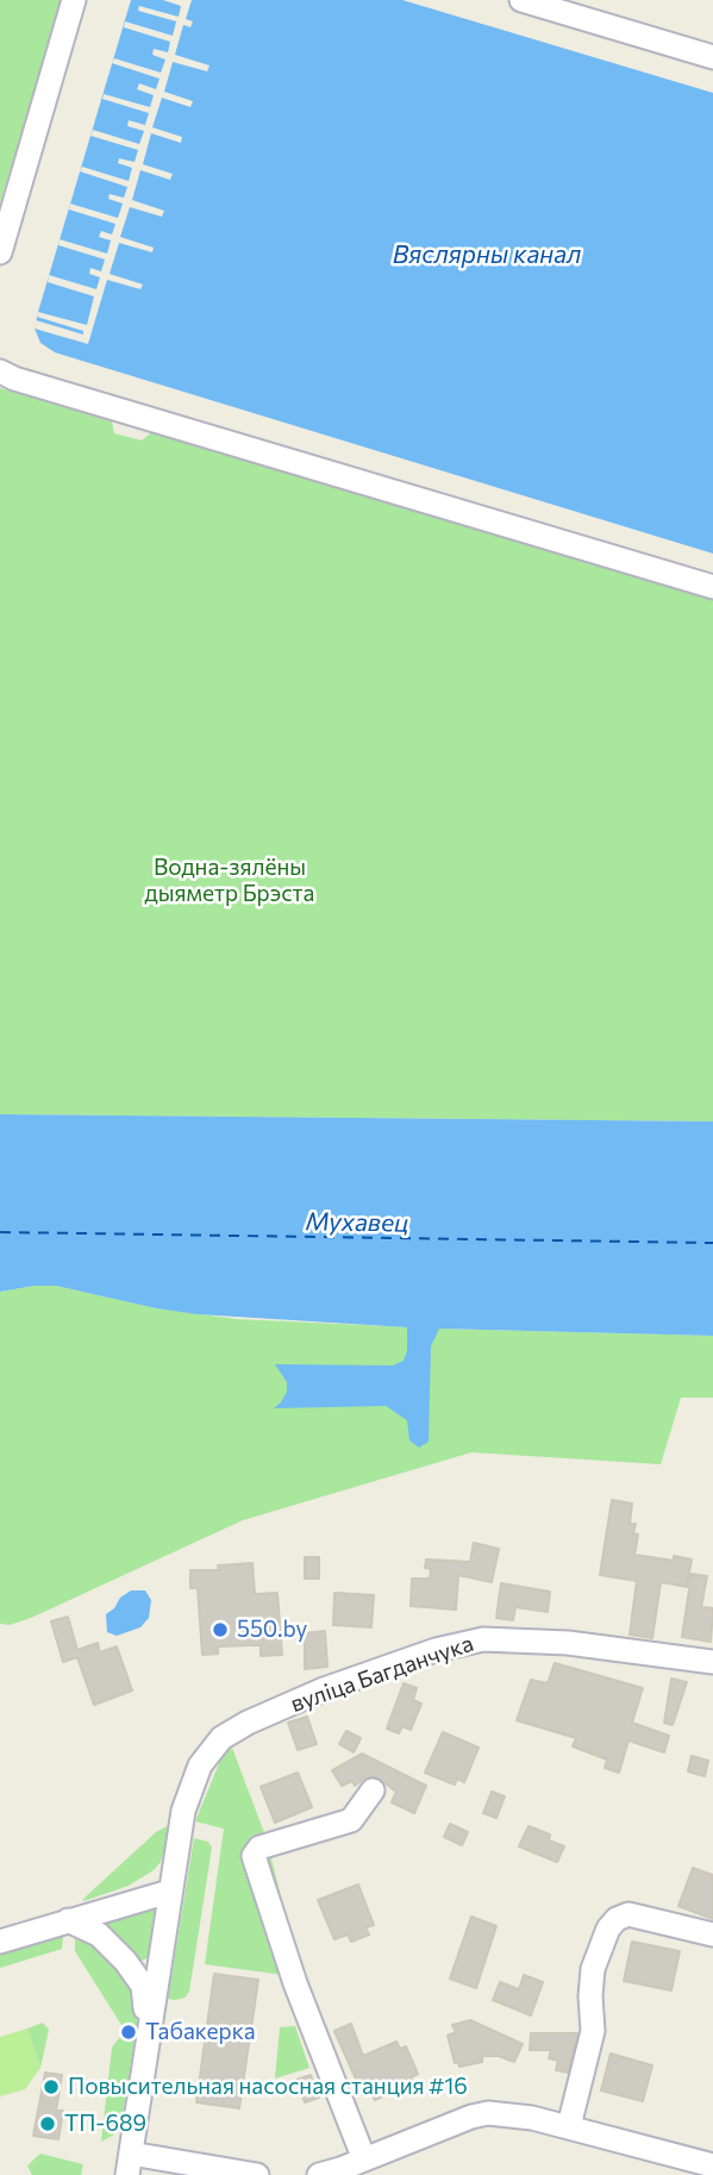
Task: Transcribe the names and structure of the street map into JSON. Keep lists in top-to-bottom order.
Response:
{
  "streets": {
    "street": ["вуліца Багданчука"]
  },
  "water": ["Вяслярны канал", "Мухавец"],
  "parks": ["Водна-зялёны дыяметр Брэста"],
  "places": [
    "550.by",
    "Табакерка",
    "Повысительная насосная станция #16",
    "ТП-689"
  ]
}
